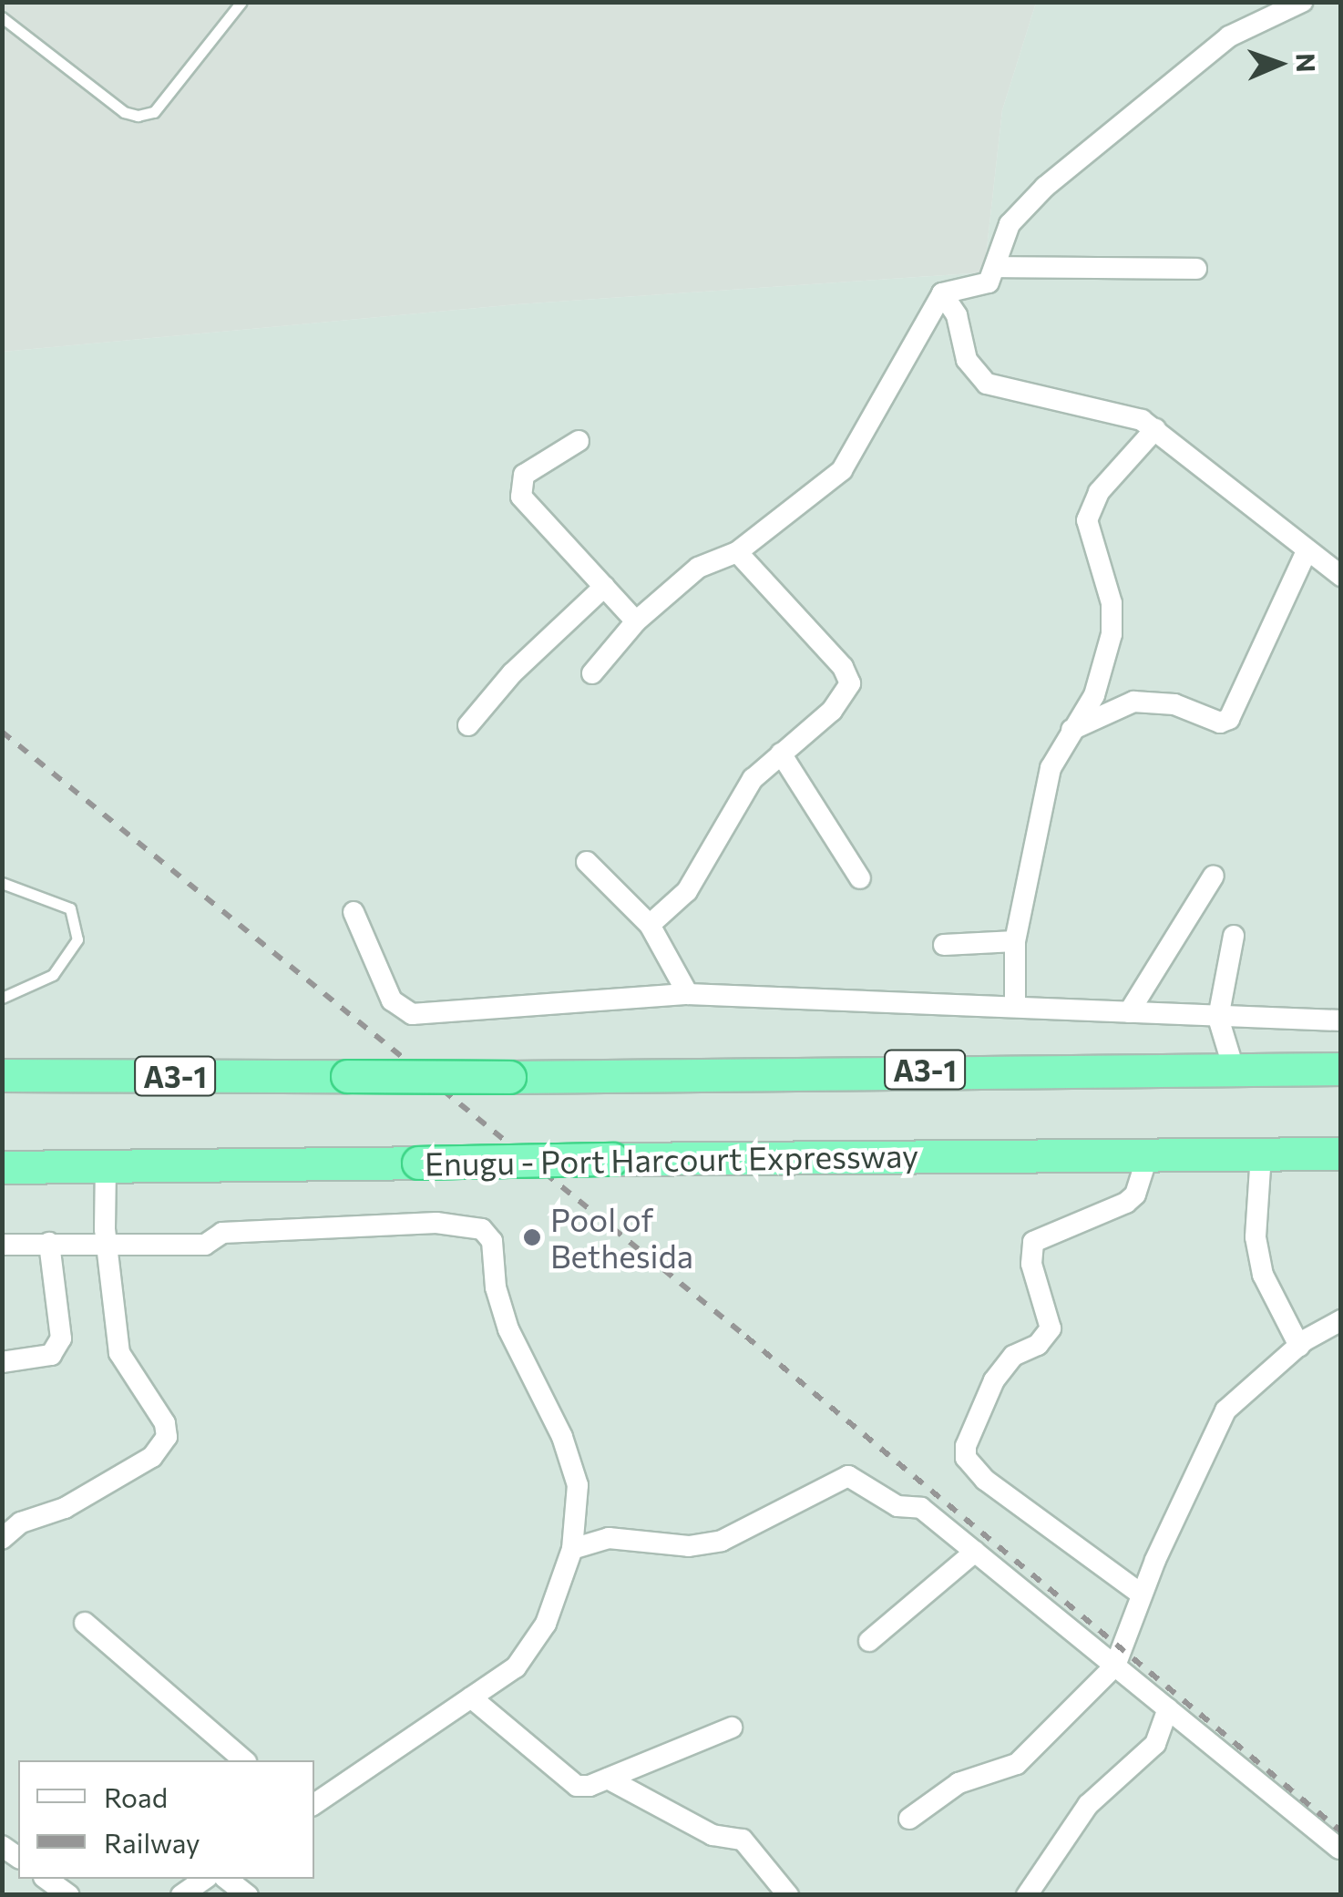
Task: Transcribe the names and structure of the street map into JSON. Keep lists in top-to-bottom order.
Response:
{
  "streets": {
    "highway": ["A3-1", "Enugu - Port Harcourt Expressway"]
  },
  "places": ["Pool of Bethesida"],
  "legend": ["Road", "Railway"],
  "north": "right"
}
